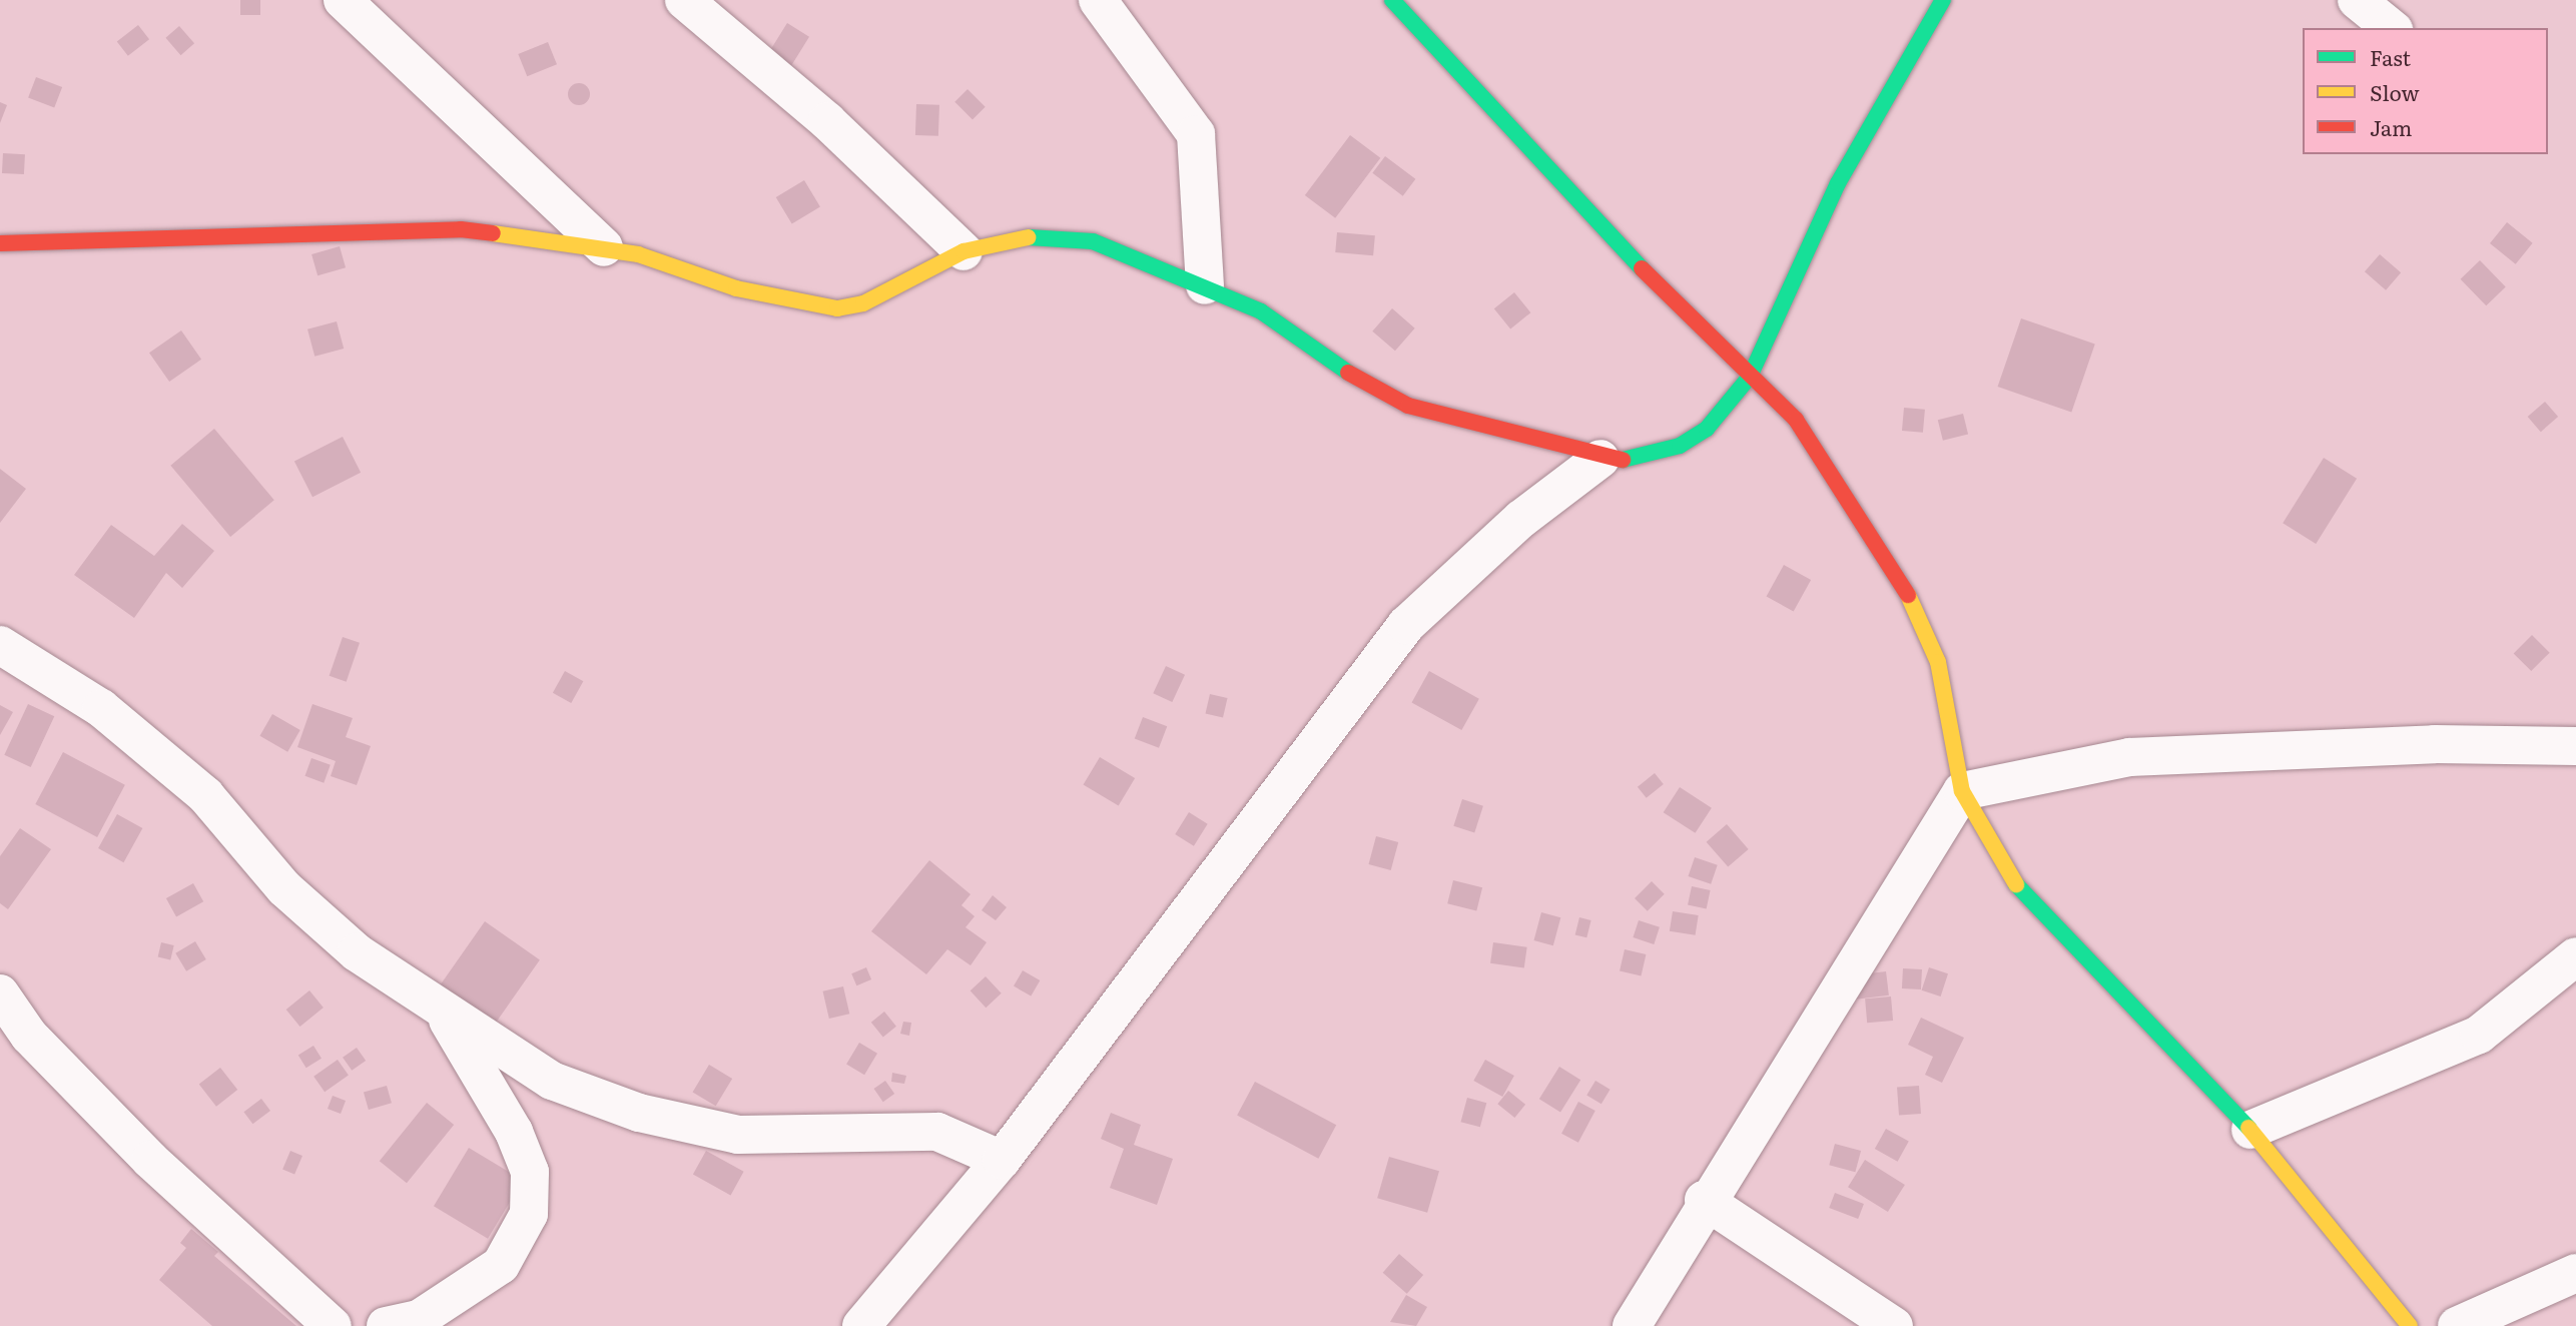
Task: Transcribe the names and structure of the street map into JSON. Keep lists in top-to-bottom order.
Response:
{
  "legend": ["Fast", "Slow", "Jam"]
}
